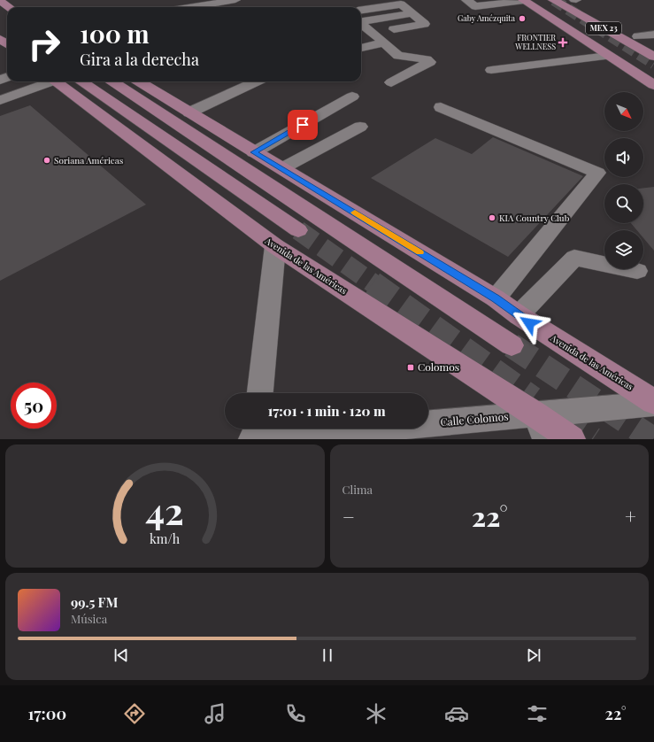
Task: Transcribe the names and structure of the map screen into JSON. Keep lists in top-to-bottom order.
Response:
{
  "streets": {
    "main road": ["MEX 23", "Avenida de las Américas"],
    "street": ["Calle Colomos"]
  },
  "crossings": [
    ["Avenida de las Américas", "Calle Colomos"]
  ],
  "places": {
    "other": ["Gaby Amézquita", "Soriana Américas", "KIA Country Club"],
    "health": ["FRONTIER WELLNESS"],
    "transit": ["Colomos"]
  },
  "north": "bottom right",
  "page": {
    "turn": ["100 m", "Gira a la derecha"],
    "limit": "50",
    "trip": "17:01 · 1 min · 120 m",
    "tile": "Clima",
    "heat": ["−", "22°", "+"],
    "song": ["99.5 FM", "Música"],
    "tabs": ["17:00", "22°"],
    "gauge": ["42", "km/h"]
  }
}
